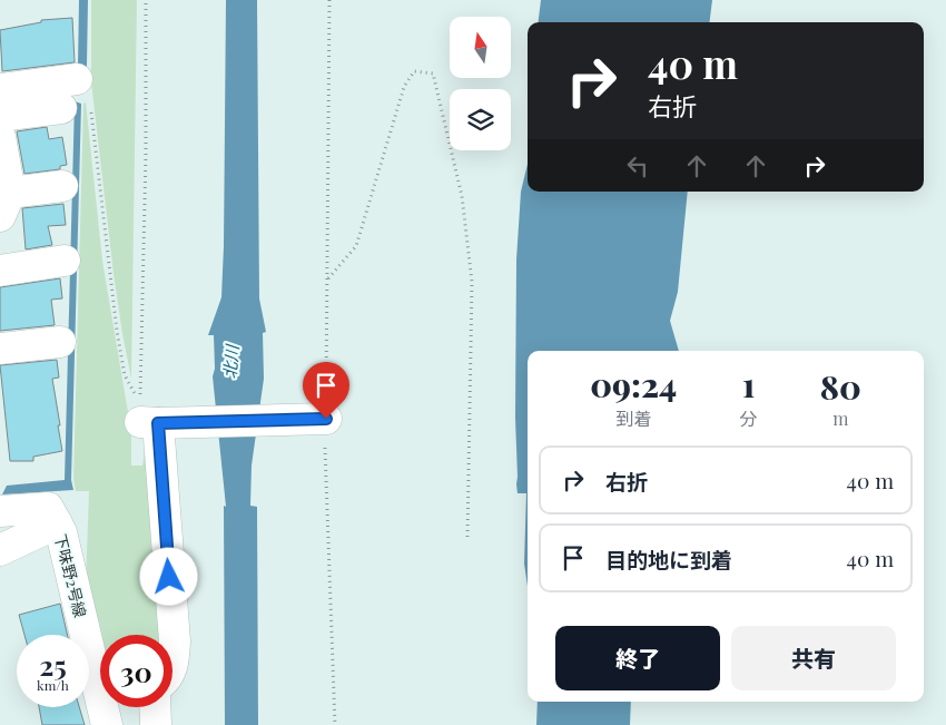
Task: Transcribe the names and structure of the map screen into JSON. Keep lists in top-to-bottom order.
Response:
{
  "streets": {
    "street": ["下味野2号線"]
  },
  "water": ["北川"],
  "north": "top",
  "page": {
    "turn": ["40 m", "右折"],
    "eta": [
      "09:24",
      "到着",
      "1",
      "分",
      "80",
      "m"
    ],
    "list": [
      {
        "name": "右折",
        "value": "40 m"
      },
      {
        "name": "目的地に到着",
        "value": "40 m"
      }
    ],
    "buttons": ["終了", "共有"],
    "speed": "25 km/h",
    "limit": "30"
  }
}
